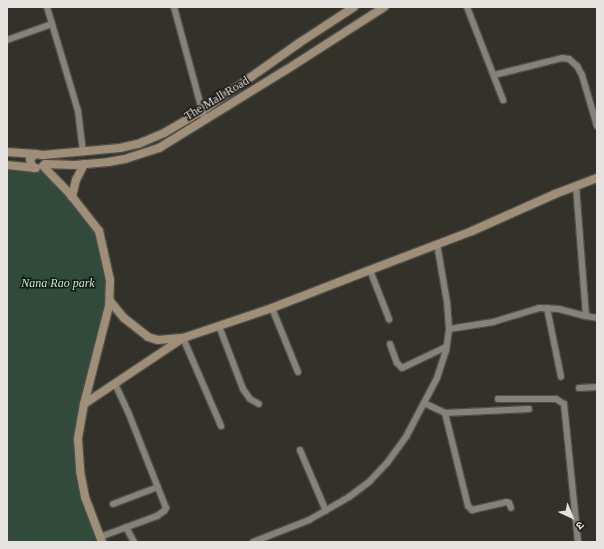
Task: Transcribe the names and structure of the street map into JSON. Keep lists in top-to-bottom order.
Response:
{
  "streets": {
    "street": ["The Mall Road"]
  },
  "parks": ["Nana Rao park"],
  "north": "bottom right"
}
